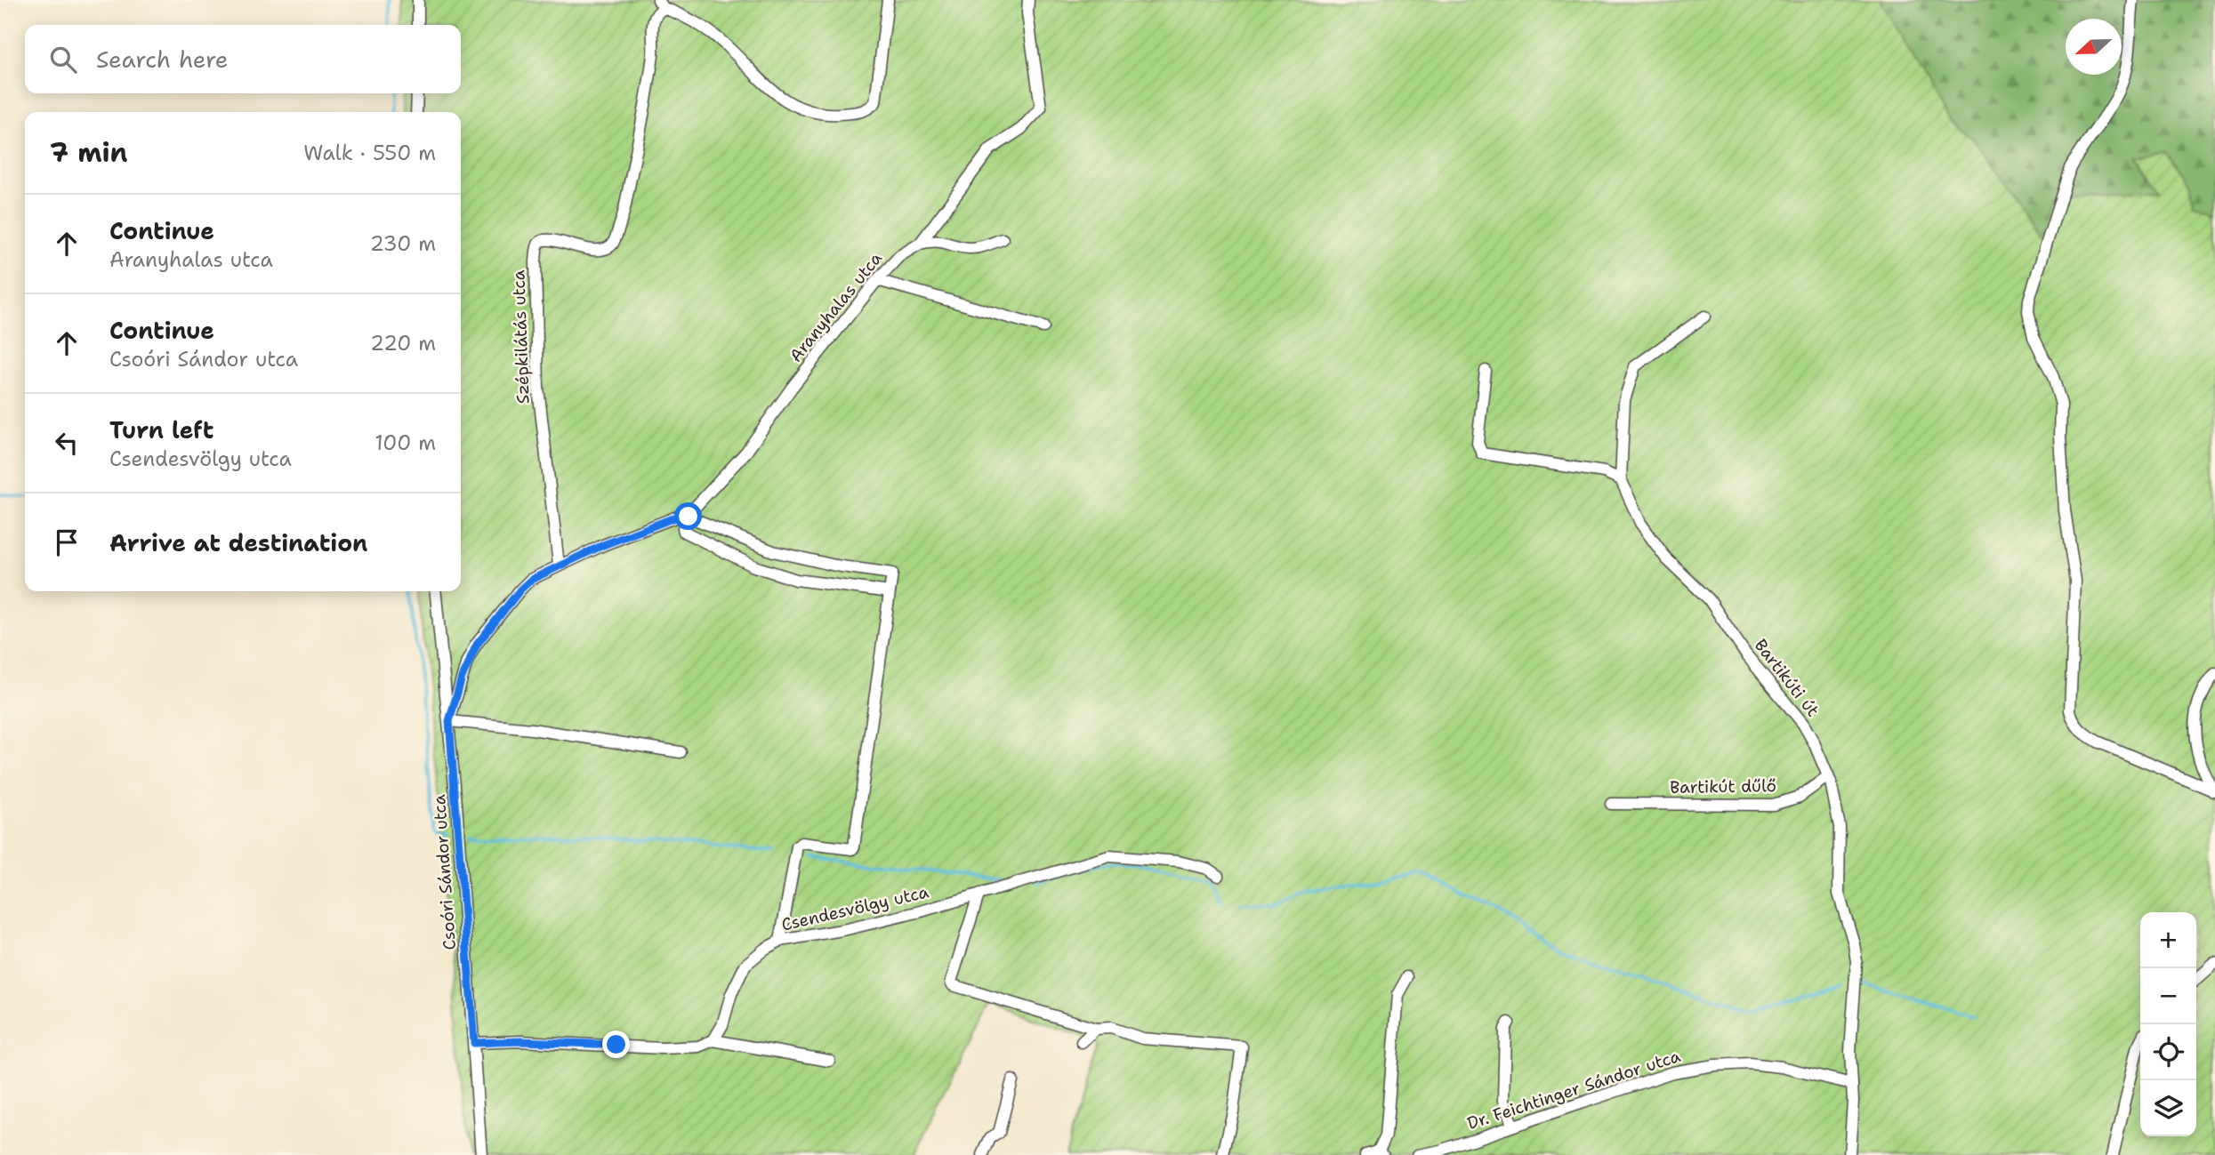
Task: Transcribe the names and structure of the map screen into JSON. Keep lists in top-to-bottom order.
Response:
{
  "streets": {
    "street": [
      "Aranyhalas utca",
      "Szépkilátás utca",
      "Bartikúti út",
      "Bartikút dűlő",
      "Csoóri Sándor utca",
      "Csendesvölgy utca",
      "Dr. Feichtinger Sándor utca"
    ]
  },
  "crossings": [
    ["Aranyhalas utca", "Szépkilátás utca"],
    ["Aranyhalas utca", "Csoóri Sándor utca"],
    ["Bartikúti út", "Bartikút dűlő"],
    ["Bartikúti út", "Dr. Feichtinger Sándor utca"]
  ],
  "north": "left",
  "page": {
    "search": "Search here",
    "heading": ["7 min", "Walk · 550 m"],
    "list": [
      ["Continue", "Aranyhalas utca", "230 m"],
      ["Continue", "Csoóri Sándor utca", "220 m"],
      ["Turn left", "Csendesvölgy utca", "100 m"],
      "Arrive at destination"
    ],
    "map_buttons": ["+", "−"]
  }
}
